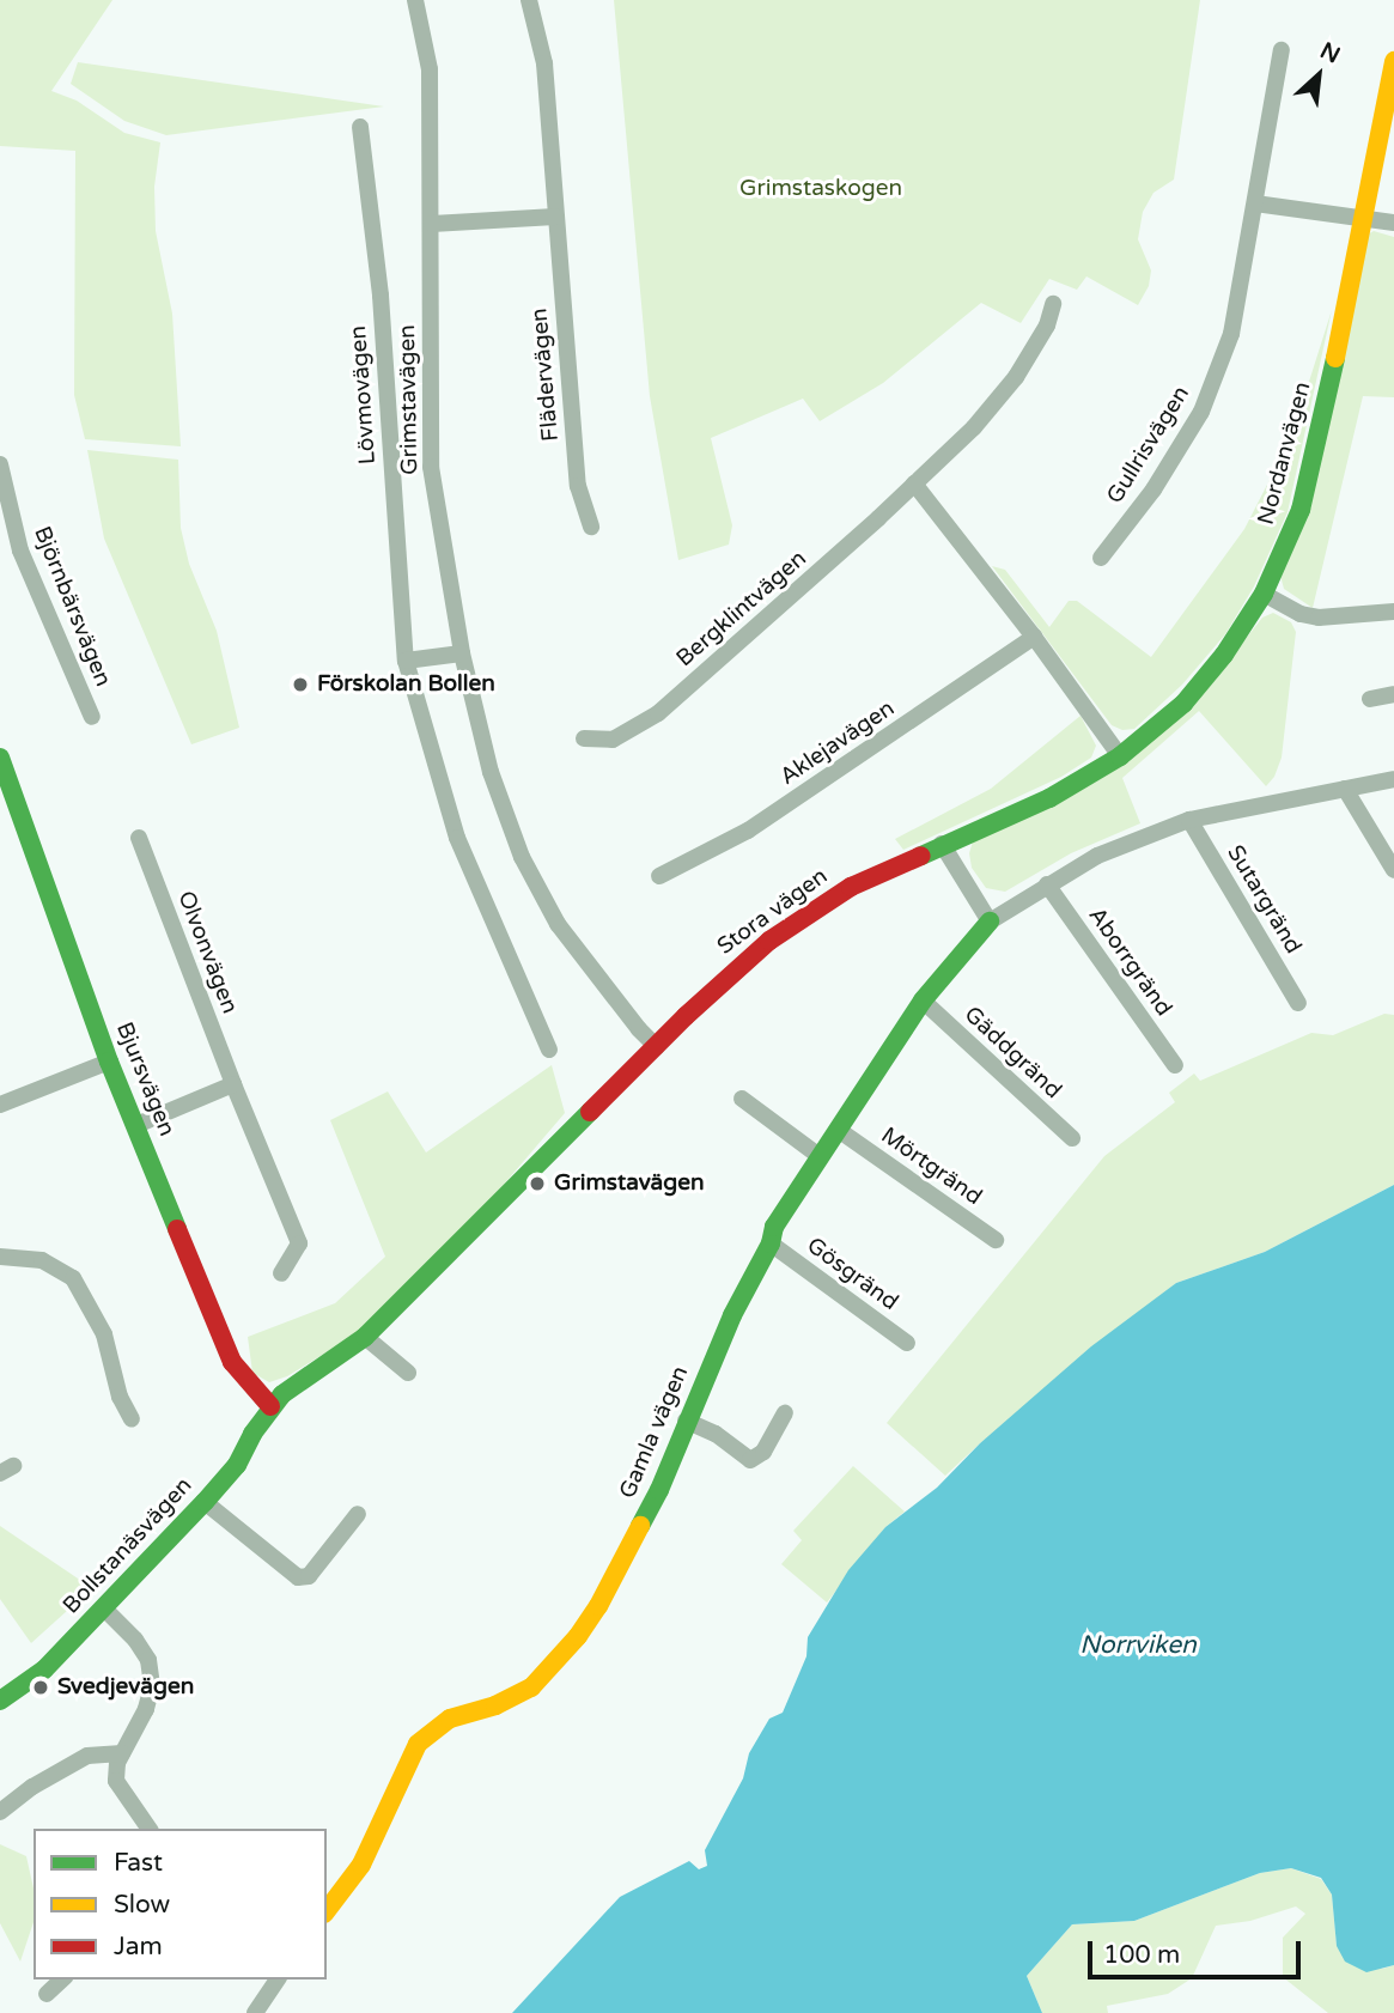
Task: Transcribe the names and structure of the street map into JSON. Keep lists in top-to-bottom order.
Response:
{
  "streets": {
    "street": [
      "Flädervägen",
      "Lövmovägen",
      "Grimstavägen",
      "Gullrisvägen",
      "Nordanvägen",
      "Björnbärsvägen",
      "Bergklintvägen",
      "Aklejavägen",
      "Sutargränd",
      "Stora vägen",
      "Olvonvägen",
      "Aborrgränd",
      "Gäddgränd",
      "Bjursvägen",
      "Mörtgränd",
      "Gösgränd",
      "Gamla vägen",
      "Bollstanäsvägen"
    ]
  },
  "crossings": [
    ["Grimstavägen", "Stora vägen"],
    ["Nordanvägen", "Stora vägen"],
    ["Stora vägen", "Bjursvägen"],
    ["Stora vägen", "Bollstanäsvägen"],
    ["Gäddgränd", "Gamla vägen"],
    ["Bjursvägen", "Bollstanäsvägen"],
    ["Mörtgränd", "Gamla vägen"],
    ["Gösgränd", "Gamla vägen"]
  ],
  "water": ["Norrviken"],
  "parks": ["Grimstaskogen"],
  "places": ["Förskolan Bollen", "Grimstavägen", "Svedjevägen"],
  "legend": ["Fast", "Slow", "Jam"],
  "scale_bar": "100 m",
  "north": "top right"
}
